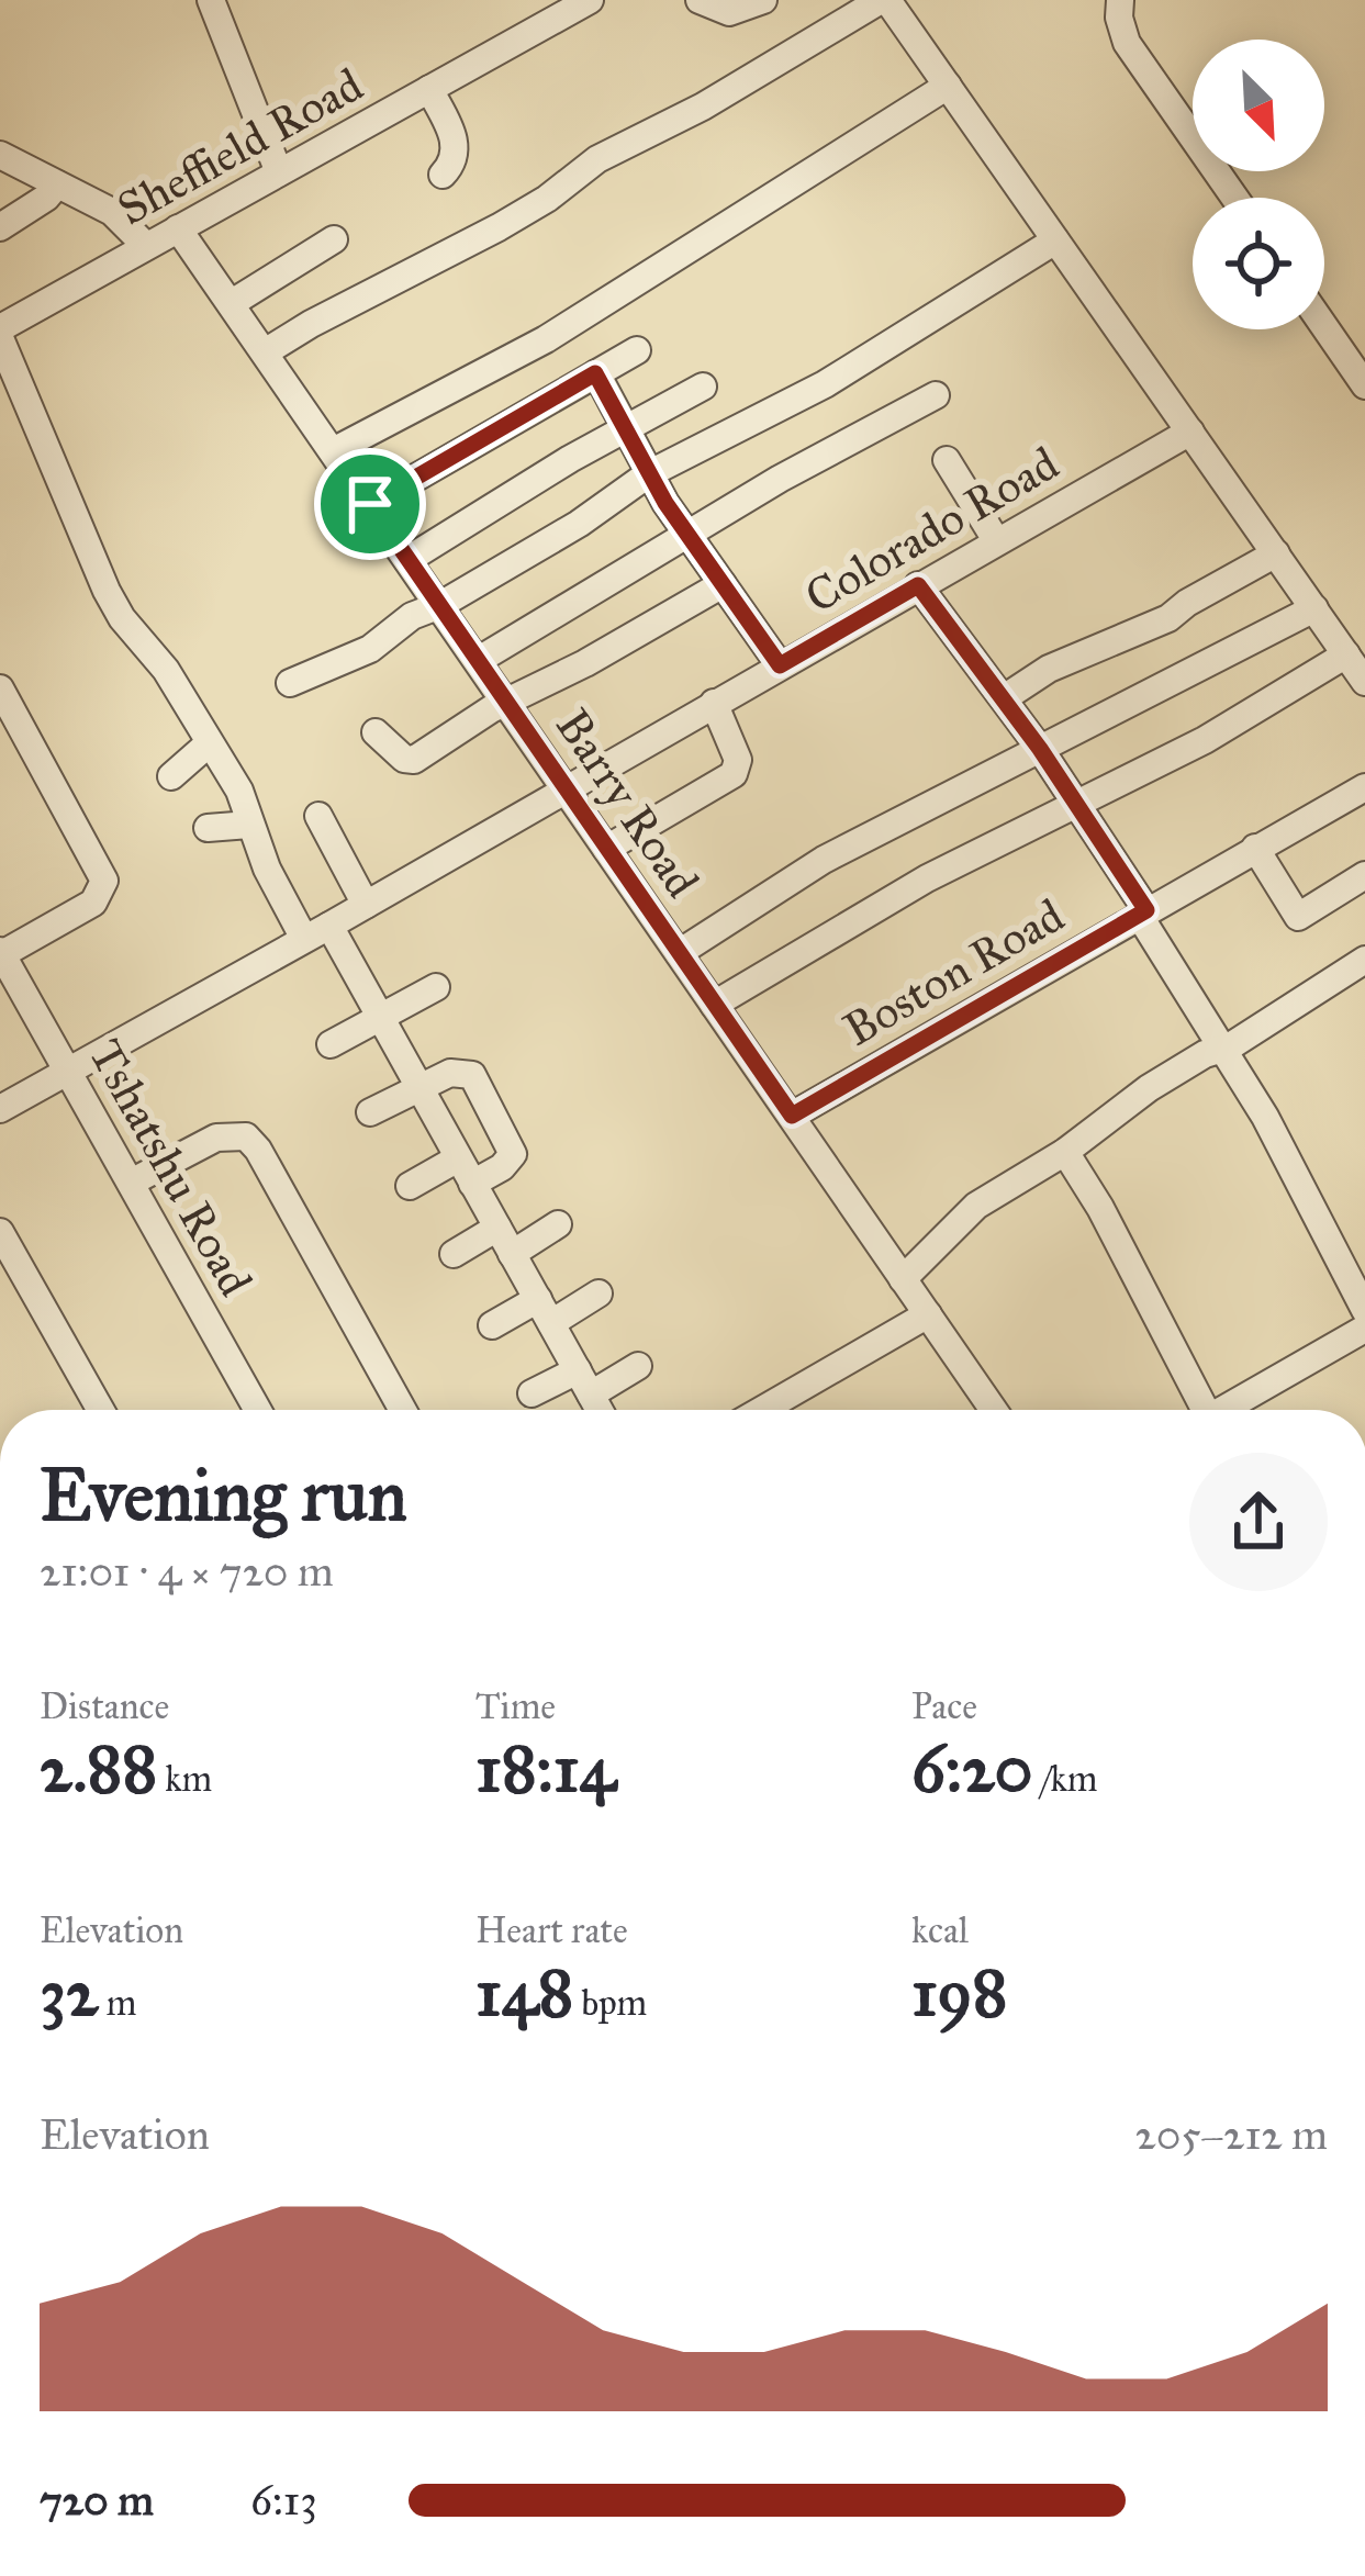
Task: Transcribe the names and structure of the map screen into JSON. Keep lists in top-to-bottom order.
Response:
{
  "streets": {
    "street": [
      "Sheffield Road",
      "Colorado Road",
      "Barry Road",
      "Boston Road",
      "Tshatshu Road"
    ]
  },
  "crossings": [
    ["Sheffield Road", "Barry Road"],
    ["Colorado Road", "Barry Road"],
    ["Colorado Road", "Tshatshu Road"],
    ["Barry Road", "Boston Road"]
  ],
  "north": "bottom right",
  "page": {
    "heading": ["Evening run", "21:01 · 4 × 720 m"],
    "stats": [
      ["Distance", "2.88 km"],
      ["Time", "18:14"],
      ["Pace", "6:20 /km"],
      ["Elevation", "32 m"],
      ["Heart rate", "148 bpm"],
      ["kcal", "198"]
    ],
    "chart": ["Elevation", "205–212 m"],
    "list": [
      {
        "name": "720 m",
        "note": "6:13"
      }
    ]
  }
}
